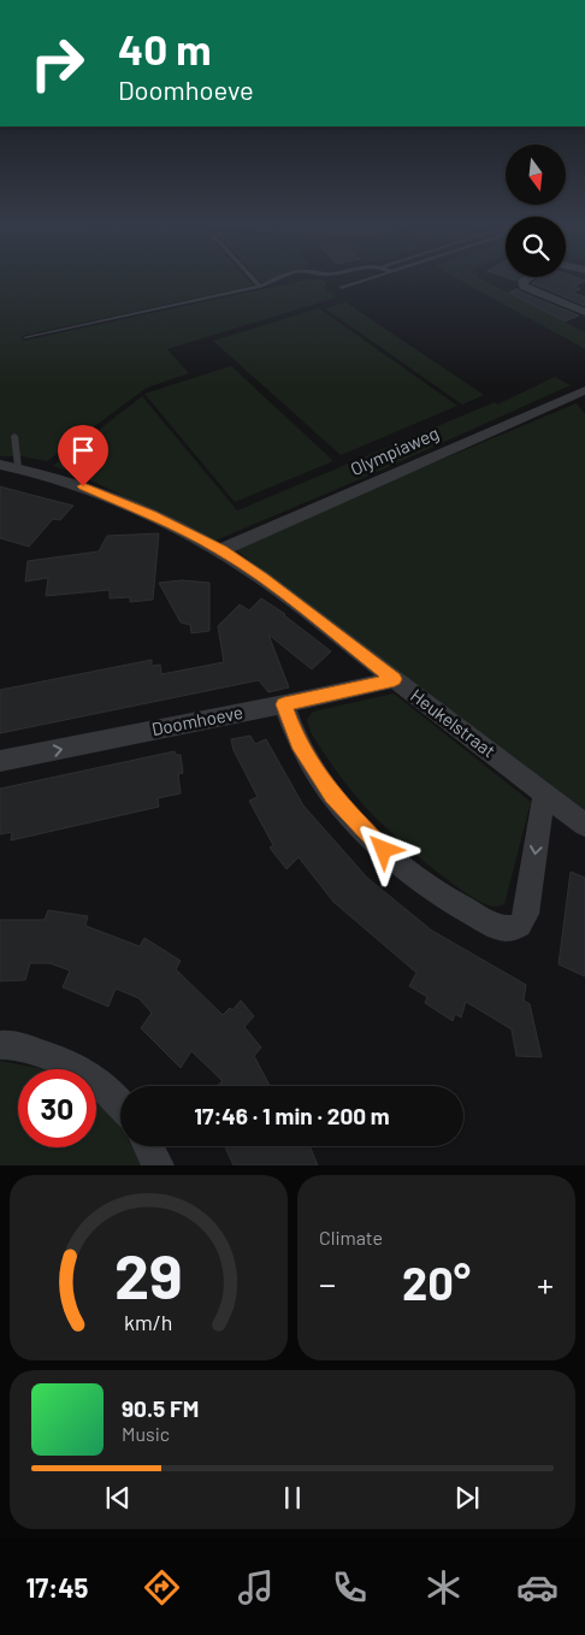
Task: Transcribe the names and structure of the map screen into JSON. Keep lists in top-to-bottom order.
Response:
{
  "streets": {
    "street": ["Olympiaweg", "Doomhoeve", "Heukelstraat"]
  },
  "crossings": [
    ["Olympiaweg", "Heukelstraat"],
    ["Doomhoeve", "Heukelstraat"]
  ],
  "one_way": ["Doomhoeve"],
  "north": "bottom",
  "page": {
    "turn": ["40 m", "Doomhoeve"],
    "limit": "30",
    "trip": "17:46 · 1 min · 200 m",
    "tile": "Climate",
    "heat": ["−", "20°", "+"],
    "song": ["90.5 FM", "Music"],
    "tabs": "17:45",
    "gauge": ["29", "km/h"]
  }
}
